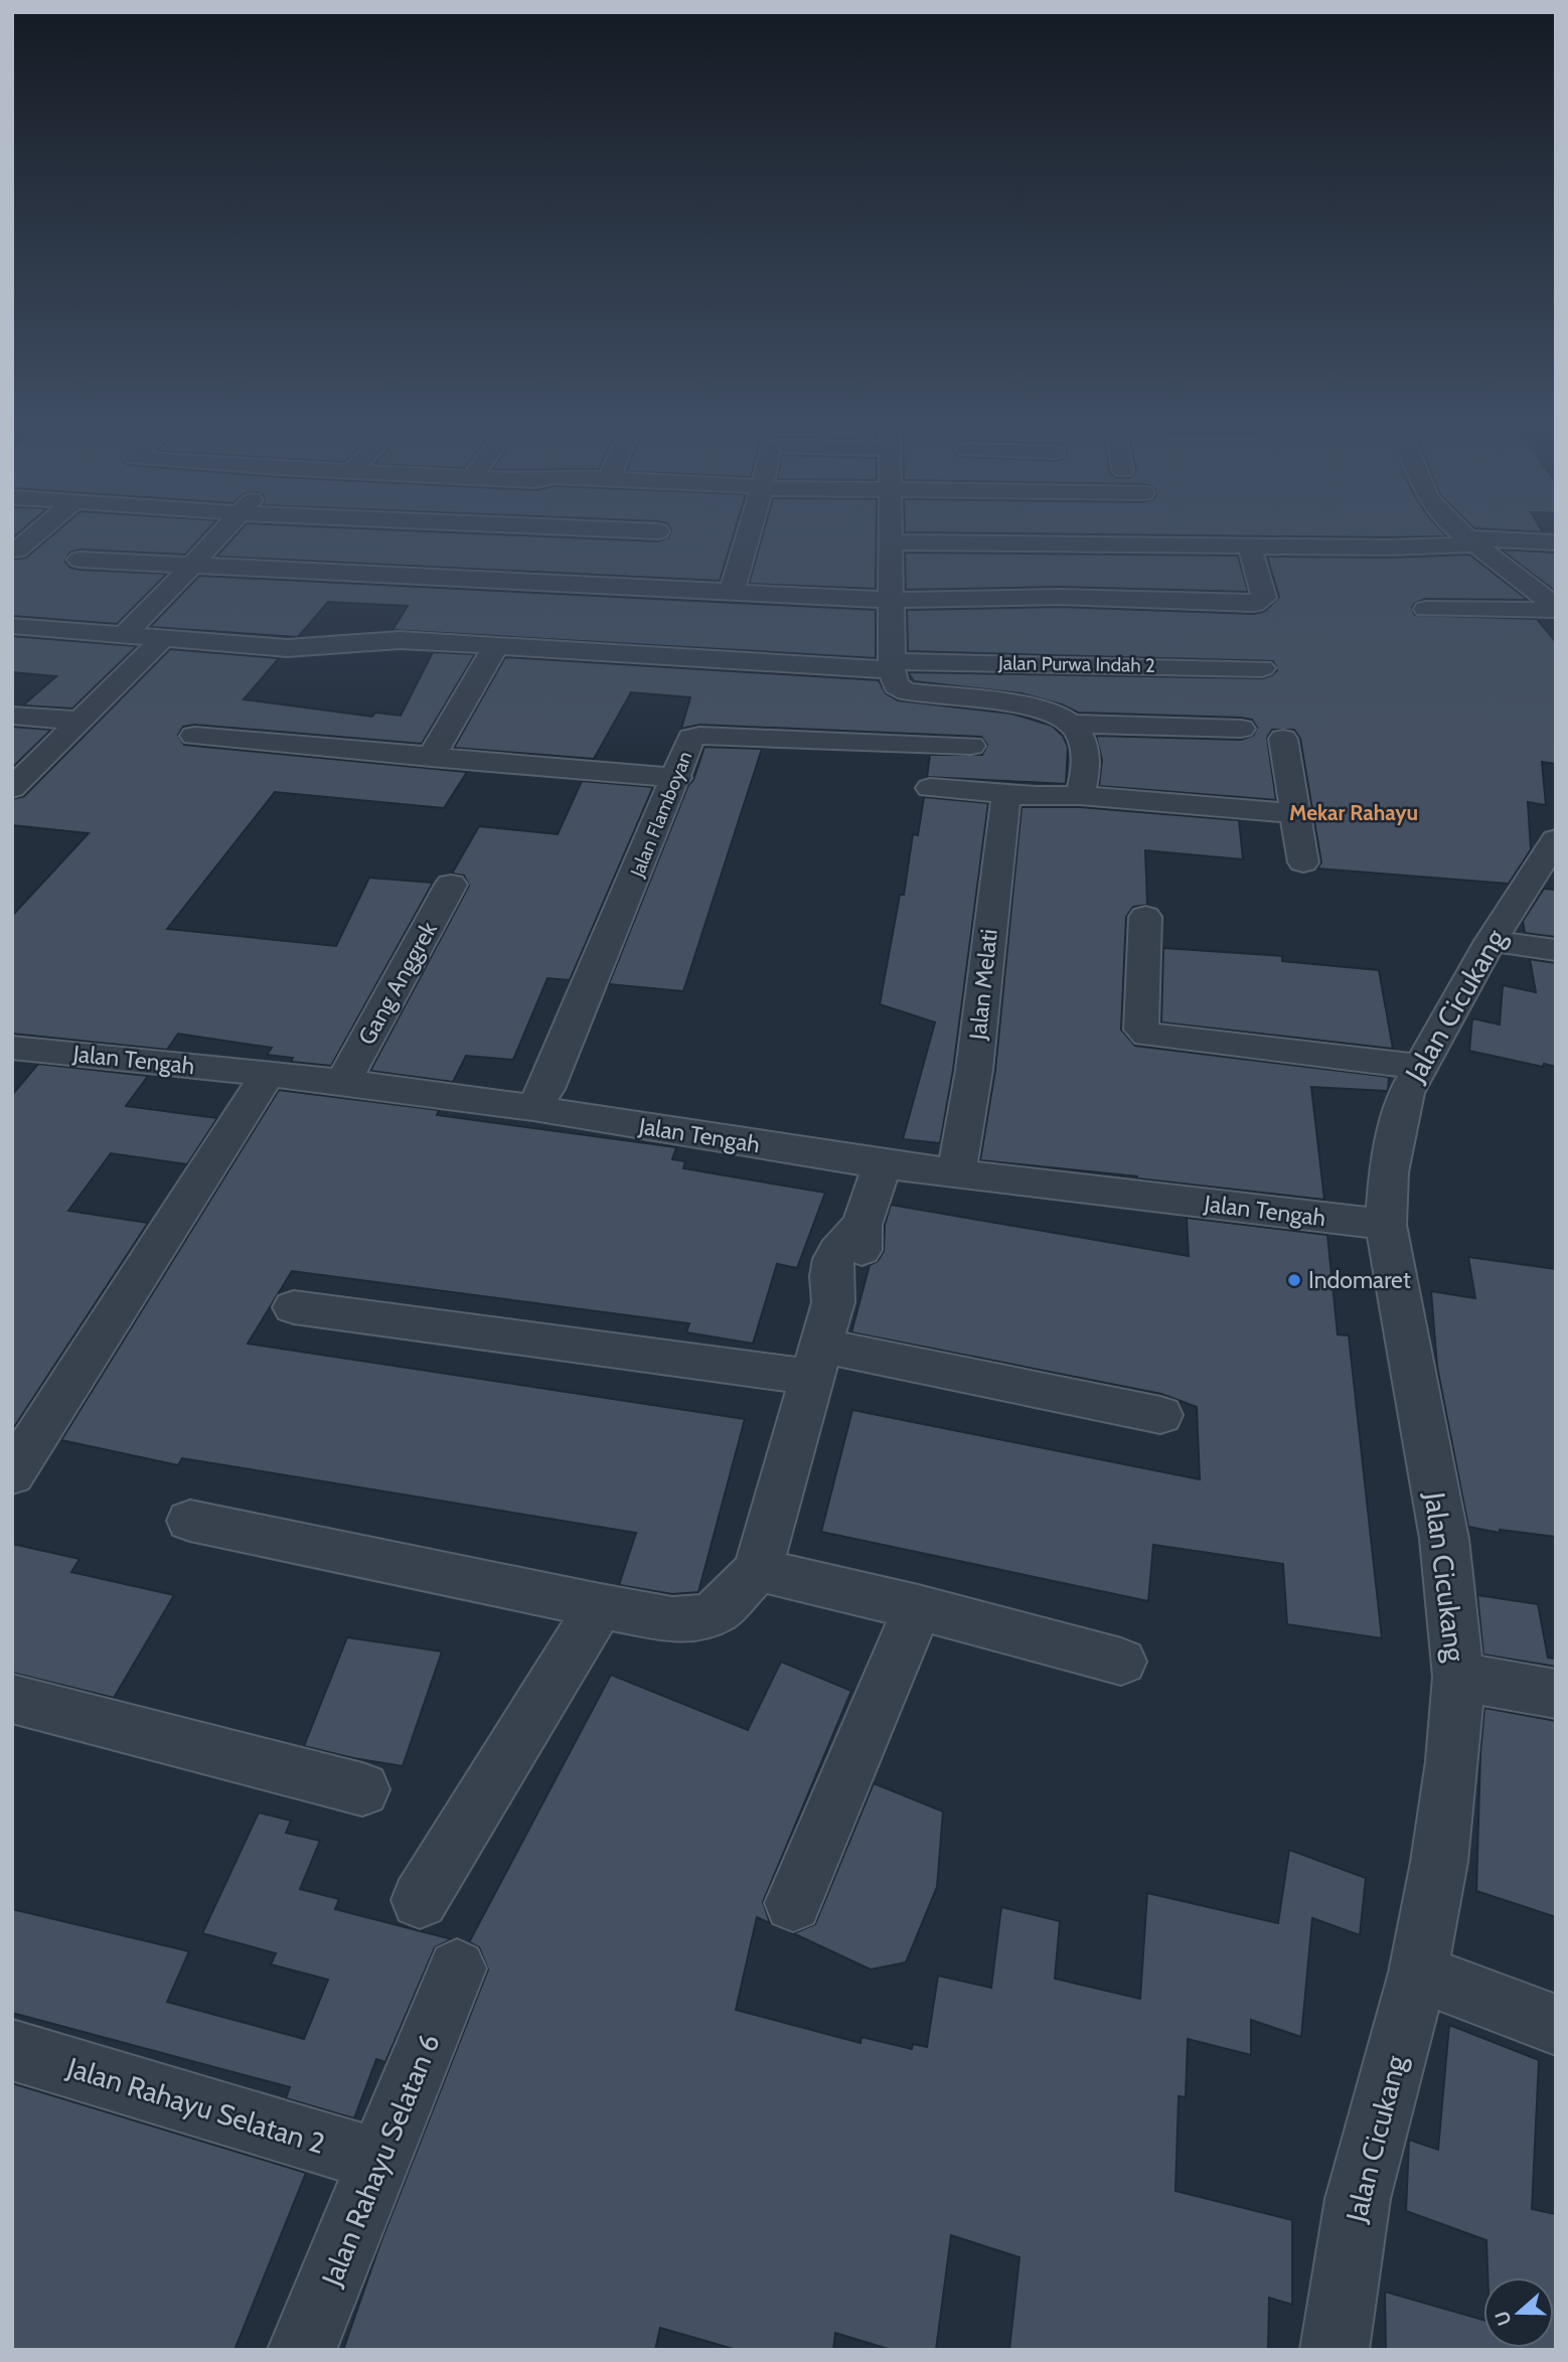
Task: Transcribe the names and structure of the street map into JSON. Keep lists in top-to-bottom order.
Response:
{
  "streets": {
    "street": [
      "Jalan Purwa Indah 2",
      "Jalan Flamboyan",
      "Gang Anggrek",
      "Jalan Melati",
      "Jalan Cicukang",
      "Jalan Tengah",
      "Jalan Rahayu Selatan 2",
      "Jalan Rahayu Selatan 6"
    ]
  },
  "crossings": [
    ["Jalan Flamboyan", "Jalan Tengah"],
    ["Gang Anggrek", "Jalan Tengah"],
    ["Jalan Melati", "Jalan Tengah"],
    ["Jalan Cicukang", "Jalan Tengah"],
    ["Jalan Rahayu Selatan 2", "Jalan Rahayu Selatan 6"]
  ],
  "districts": ["Mekar Rahayu"],
  "places": ["Indomaret"],
  "north": "left"
}
